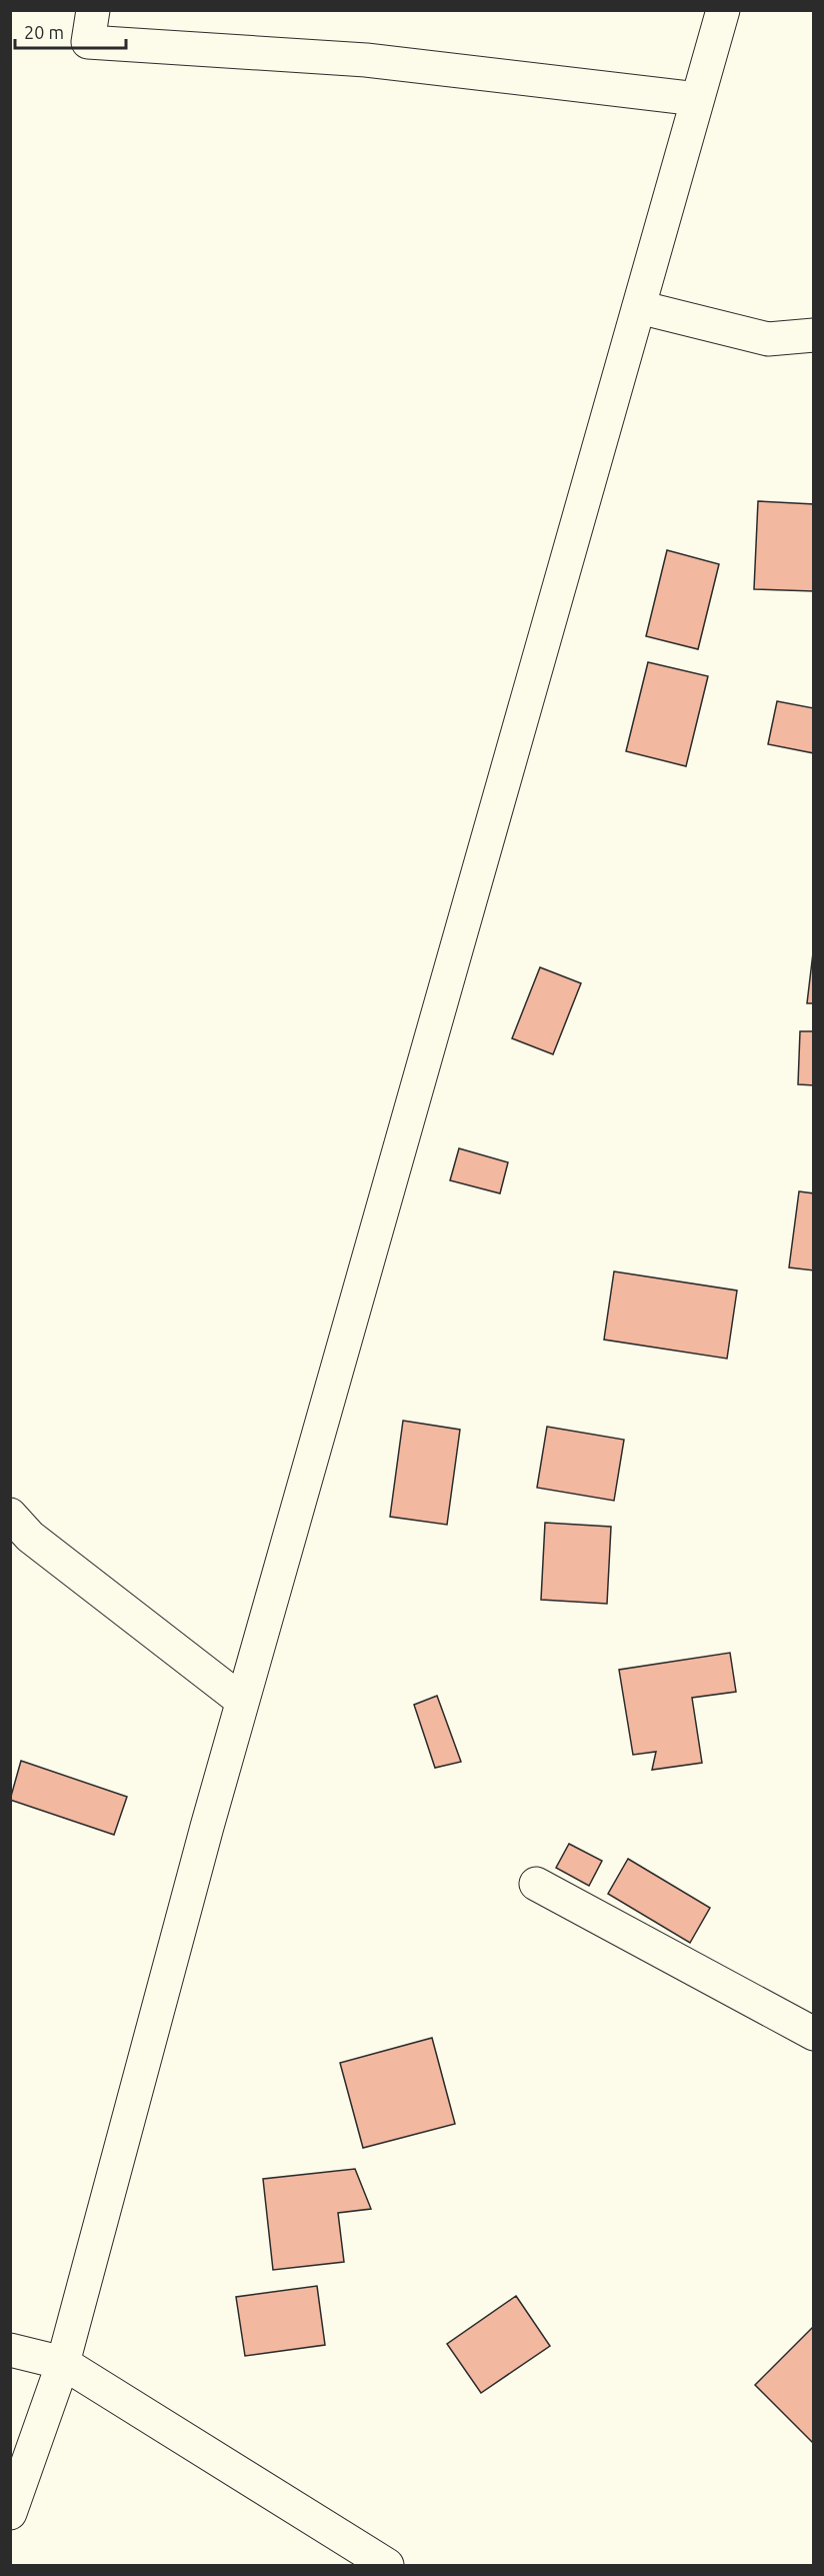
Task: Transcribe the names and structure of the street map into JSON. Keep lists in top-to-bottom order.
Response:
{
  "scale_bar": "20 m"
}
